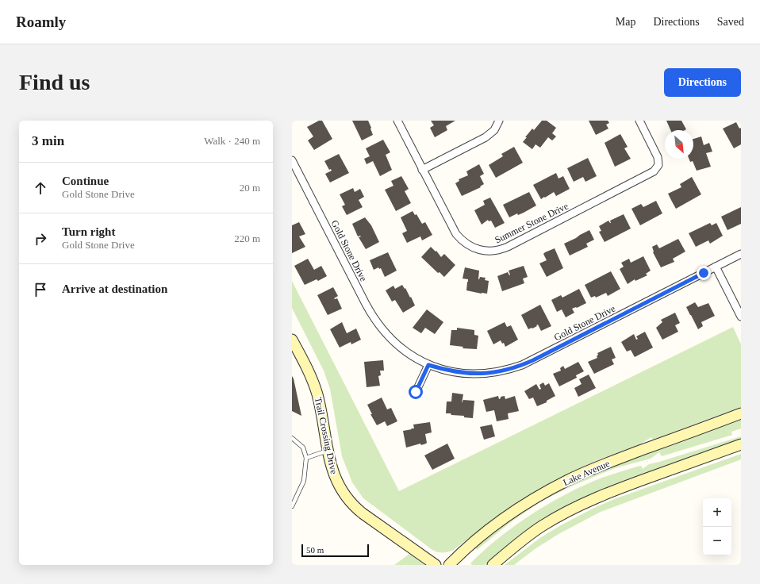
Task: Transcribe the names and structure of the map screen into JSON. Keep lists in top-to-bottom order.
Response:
{
  "streets": {
    "street": [
      "Summer Stone Drive",
      "Gold Stone Drive",
      "Trail Crossing Drive",
      "Lake Avenue"
    ]
  },
  "scale_bar": "50 m",
  "north": "bottom right",
  "page": {
    "header": "Roamly",
    "nav": ["Map", "Directions", "Saved"],
    "buttons": "Directions",
    "title": "Find us",
    "heading": ["3 min", "Walk · 240 m"],
    "list": [
      ["Continue", "Gold Stone Drive", "20 m"],
      ["Turn right", "Gold Stone Drive", "220 m"],
      "Arrive at destination"
    ],
    "map_buttons": ["+", "−"],
    "scale": "50 m"
  }
}
